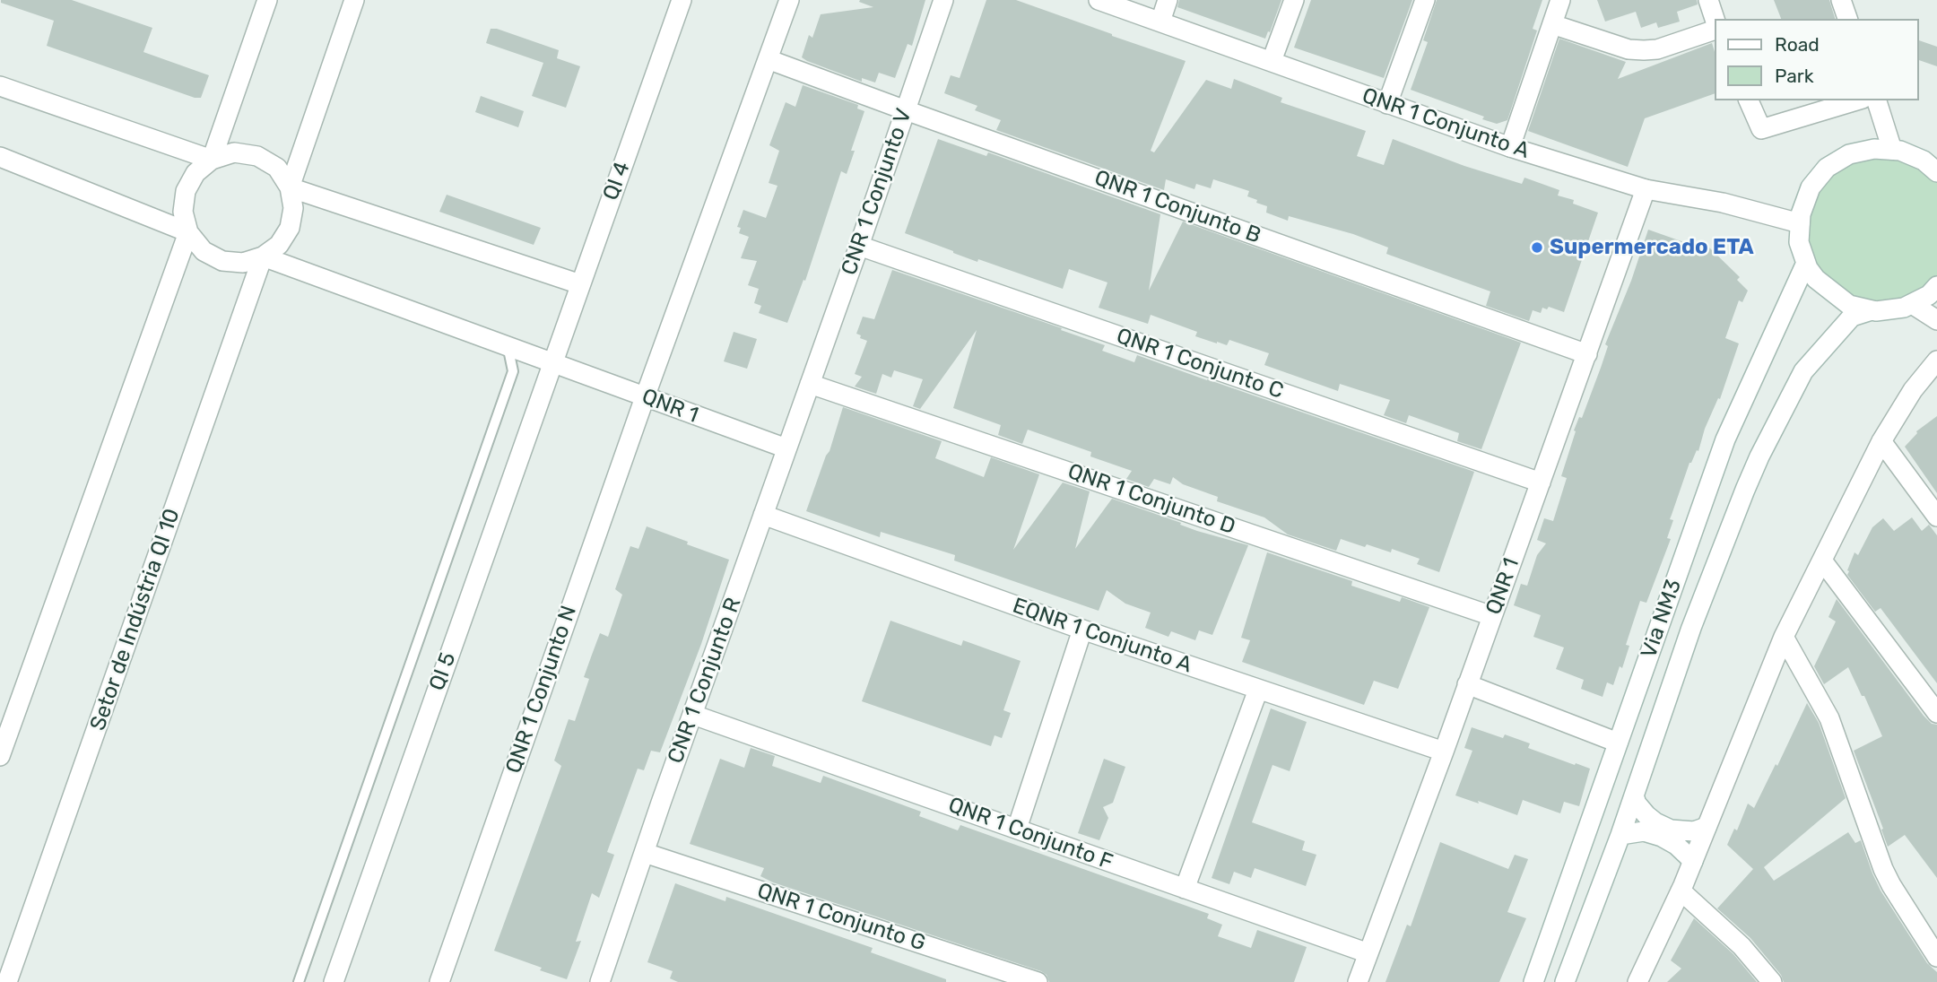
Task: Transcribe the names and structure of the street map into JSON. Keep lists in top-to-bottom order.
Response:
{
  "streets": {
    "street": [
      "QNR 1 Conjunto A",
      "QI 4",
      "CNR 1 Conjunto V",
      "QNR 1 Conjunto B",
      "QNR 1 Conjunto C",
      "QNR 1",
      "QNR 1 Conjunto D",
      "Via NM3",
      "Setor de Indústria QI 10",
      "EQNR 1 Conjunto A",
      "QI 5",
      "CNR 1 Conjunto R",
      "QNR 1 Conjunto N",
      "QNR 1 Conjunto F",
      "QNR 1 Conjunto G"
    ]
  },
  "crossings": [
    ["QNR 1 Conjunto A", "QNR 1"],
    ["QI 4", "QNR 1"],
    ["QI 4", "QI 5"],
    ["CNR 1 Conjunto V", "QNR 1 Conjunto B"],
    ["CNR 1 Conjunto V", "QNR 1 Conjunto C"],
    ["CNR 1 Conjunto V", "QNR 1 Conjunto D"],
    ["QNR 1 Conjunto B", "QNR 1"],
    ["QNR 1 Conjunto B", "QNR 1 Conjunto N"],
    ["QNR 1 Conjunto C", "QNR 1"],
    ["QNR 1", "QNR 1 Conjunto D"],
    ["QNR 1", "Setor de Indústria QI 10"],
    ["QNR 1", "EQNR 1 Conjunto A"],
    ["QNR 1", "QI 5"],
    ["QNR 1", "QNR 1 Conjunto N"],
    ["QNR 1", "QNR 1 Conjunto F"],
    ["EQNR 1 Conjunto A", "CNR 1 Conjunto R"],
    ["CNR 1 Conjunto R", "QNR 1 Conjunto F"],
    ["CNR 1 Conjunto R", "QNR 1 Conjunto G"]
  ],
  "places": ["Supermercado ETA"],
  "legend": ["Road", "Park"]
}
